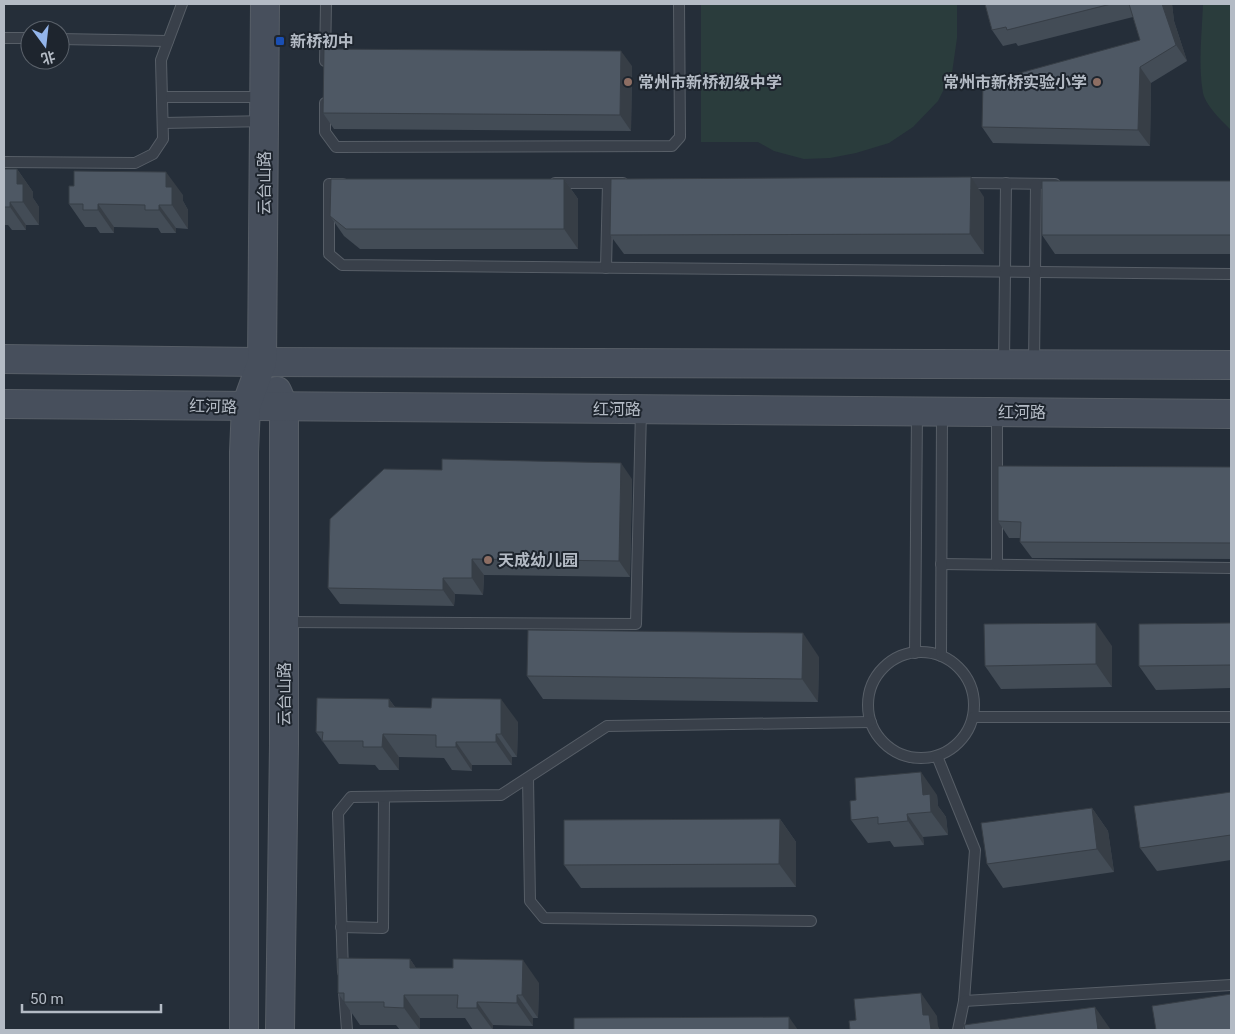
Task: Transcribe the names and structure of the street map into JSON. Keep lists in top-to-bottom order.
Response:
{
  "streets": {
    "street": ["云台山路", "红河路"]
  },
  "crossings": [
    ["云台山路", "红河路"]
  ],
  "places": {
    "transit": ["新桥初中"],
    "other": ["常州市新桥初级中学", "常州市新桥实验小学", "天成幼儿园"]
  },
  "scale_bar": "50 m",
  "north": "bottom"
}
